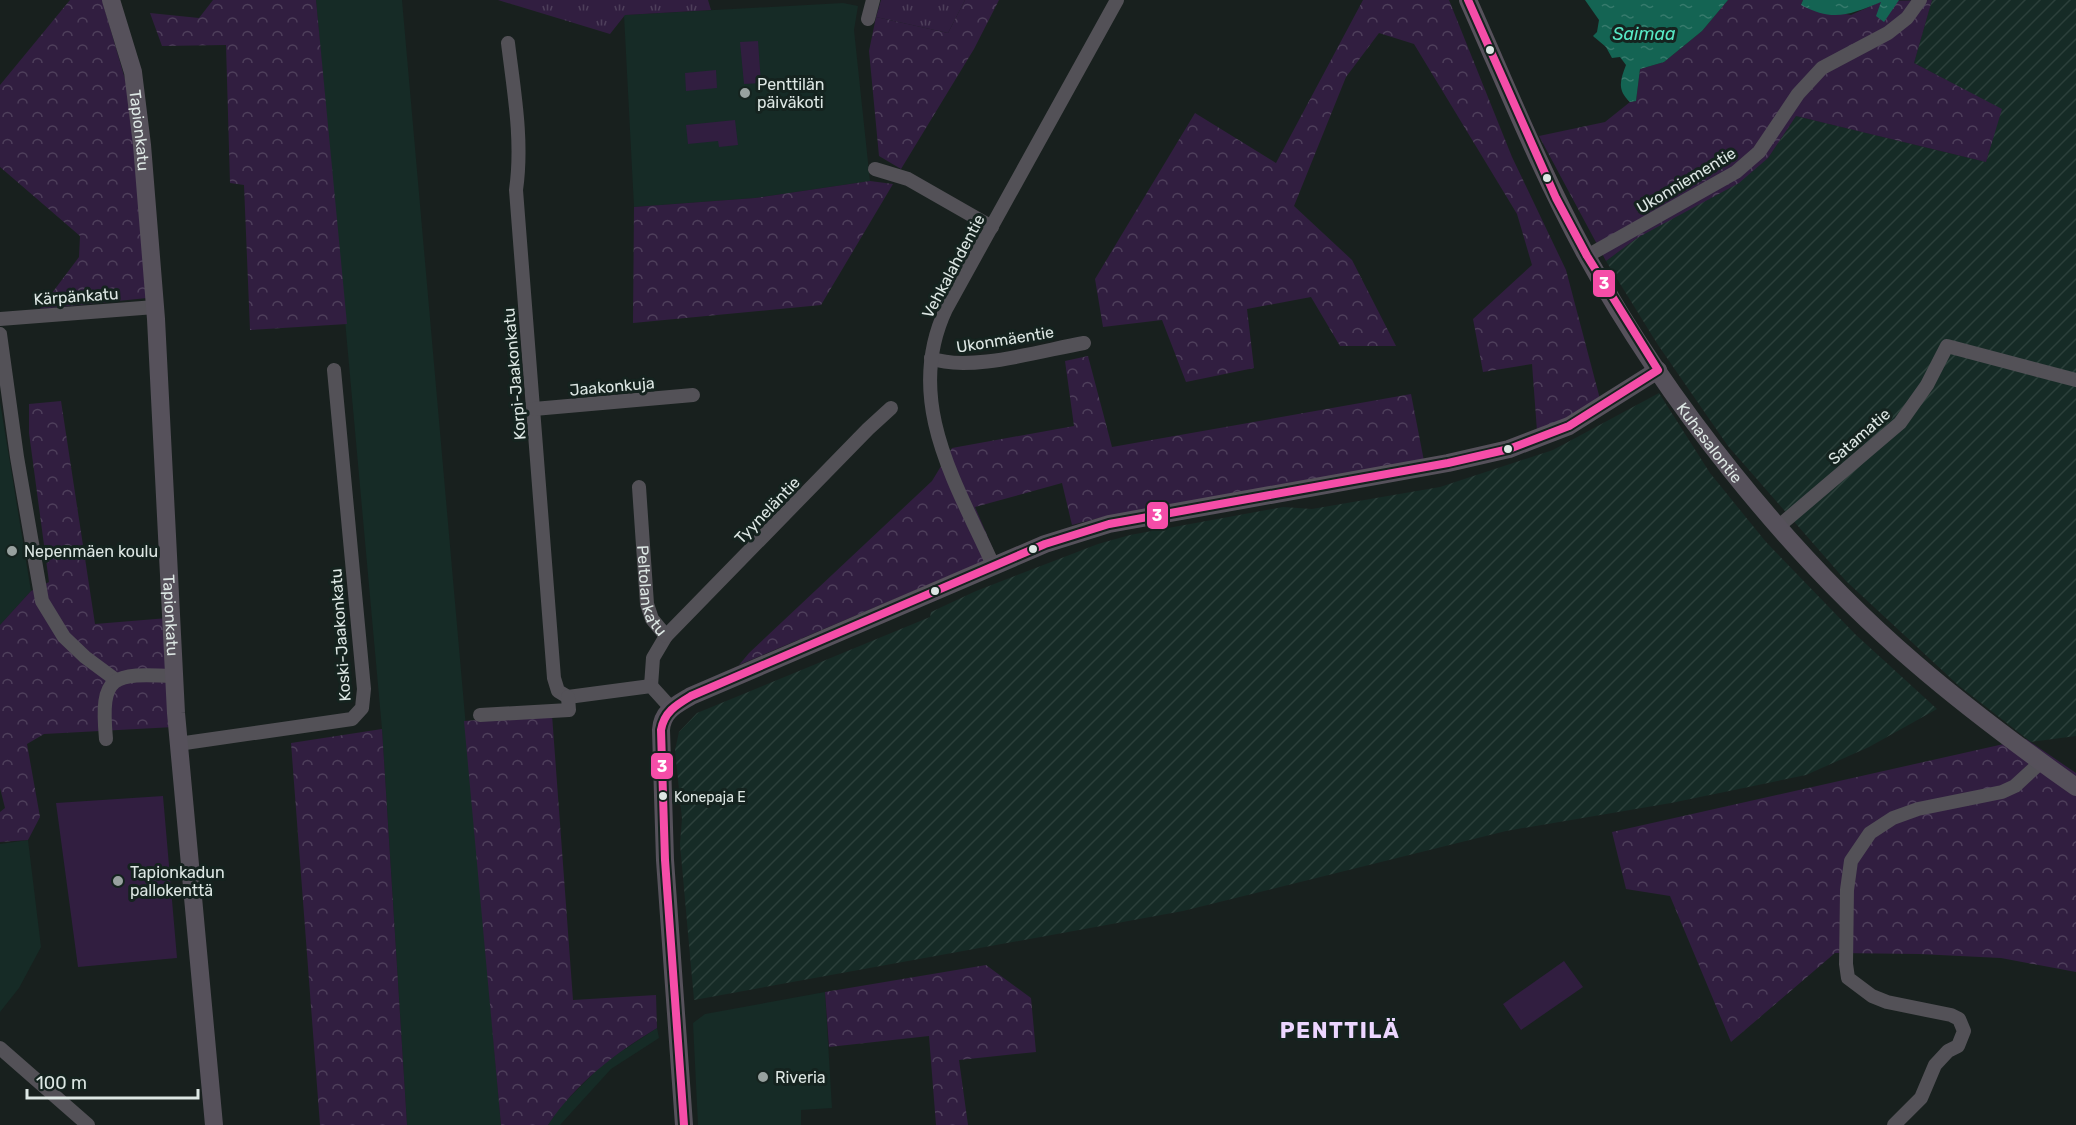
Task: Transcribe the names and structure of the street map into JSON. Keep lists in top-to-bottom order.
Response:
{
  "streets": {
    "street": [
      "Tapionkatu",
      "Ukonniementie",
      "Vehkalahdentie",
      "Kärpänkatu",
      "Ukonmäentie",
      "Korpi-Jaakonkatu",
      "Jaakonkuja",
      "Satamatie",
      "Kuhasalontie",
      "Tyyneläntie",
      "Peltolankatu",
      "Koski-Jaakonkatu"
    ]
  },
  "crossings": [
    ["Tapionkatu", "Kärpänkatu"],
    ["Tapionkatu", "Koski-Jaakonkatu"],
    ["Ukonniementie", "Kuhasalontie"],
    ["Vehkalahdentie", "Ukonmäentie"],
    ["Korpi-Jaakonkatu", "Jaakonkuja"],
    ["Satamatie", "Kuhasalontie"],
    ["Tyyneläntie", "Peltolankatu"]
  ],
  "districts": ["PENTTILÄ"],
  "water": ["Saimaa"],
  "places": [
    "Penttilän päiväkoti",
    "Nepenmäen koulu",
    "Konepaja E",
    "Tapionkadun pallokenttä",
    "Riveria"
  ],
  "lines": ["transit line 3"],
  "scale_bar": "100 m"
}
